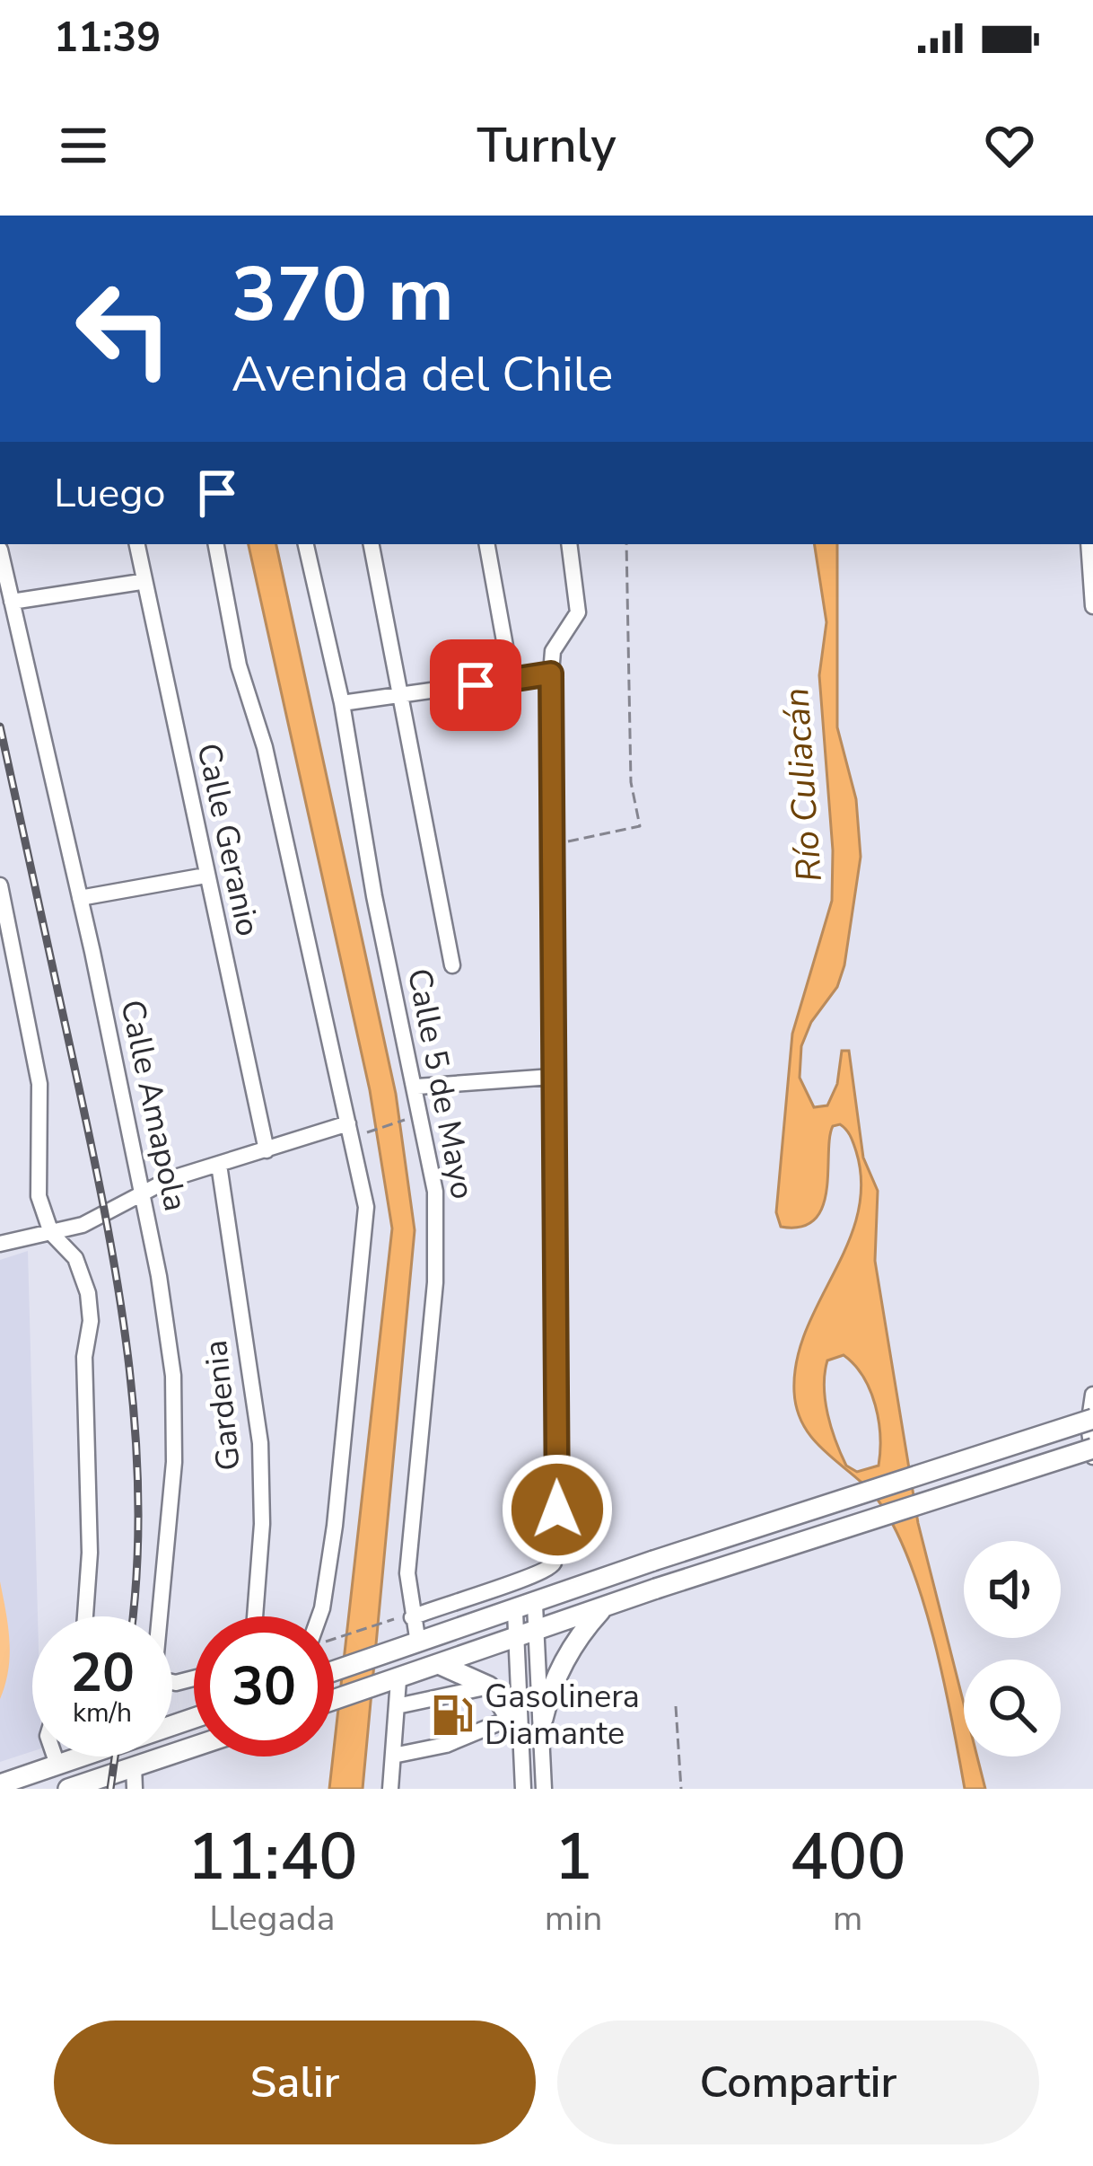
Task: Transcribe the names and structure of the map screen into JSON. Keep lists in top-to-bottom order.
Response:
{
  "streets": {
    "street": [
      "Calle Geranio",
      "Calle 5 de Mayo",
      "Calle Amapola",
      "Gardenia"
    ]
  },
  "water": ["Río Culiacán"],
  "places": {
    "fuel station": ["Gasolinera Diamante"]
  },
  "page": {
    "status": "11:39",
    "header": "Turnly",
    "turn": ["370 m", "Avenida del Chile"],
    "then": "Luego",
    "speed": "20 km/h",
    "limit": "30",
    "eta": [
      "11:40",
      "Llegada",
      "1",
      "min",
      "400",
      "m"
    ],
    "buttons": ["Salir", "Compartir"]
  }
}
